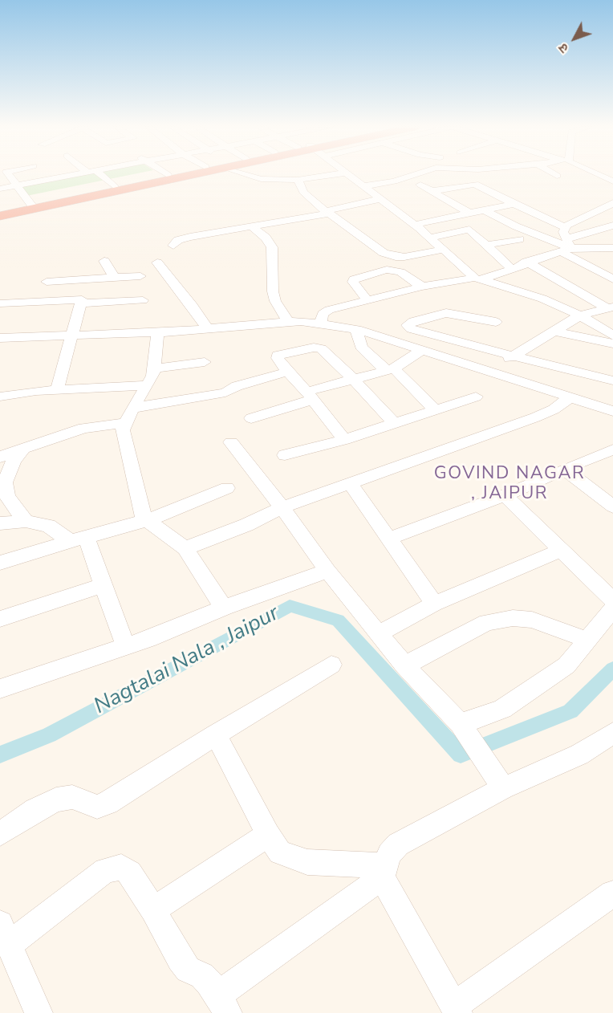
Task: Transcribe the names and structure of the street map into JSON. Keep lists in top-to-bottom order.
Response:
{
  "districts": ["GOVIND NAGAR , JAIPUR"],
  "water": ["Nagtalai Nala , Jaipur"],
  "north": "bottom left"
}
